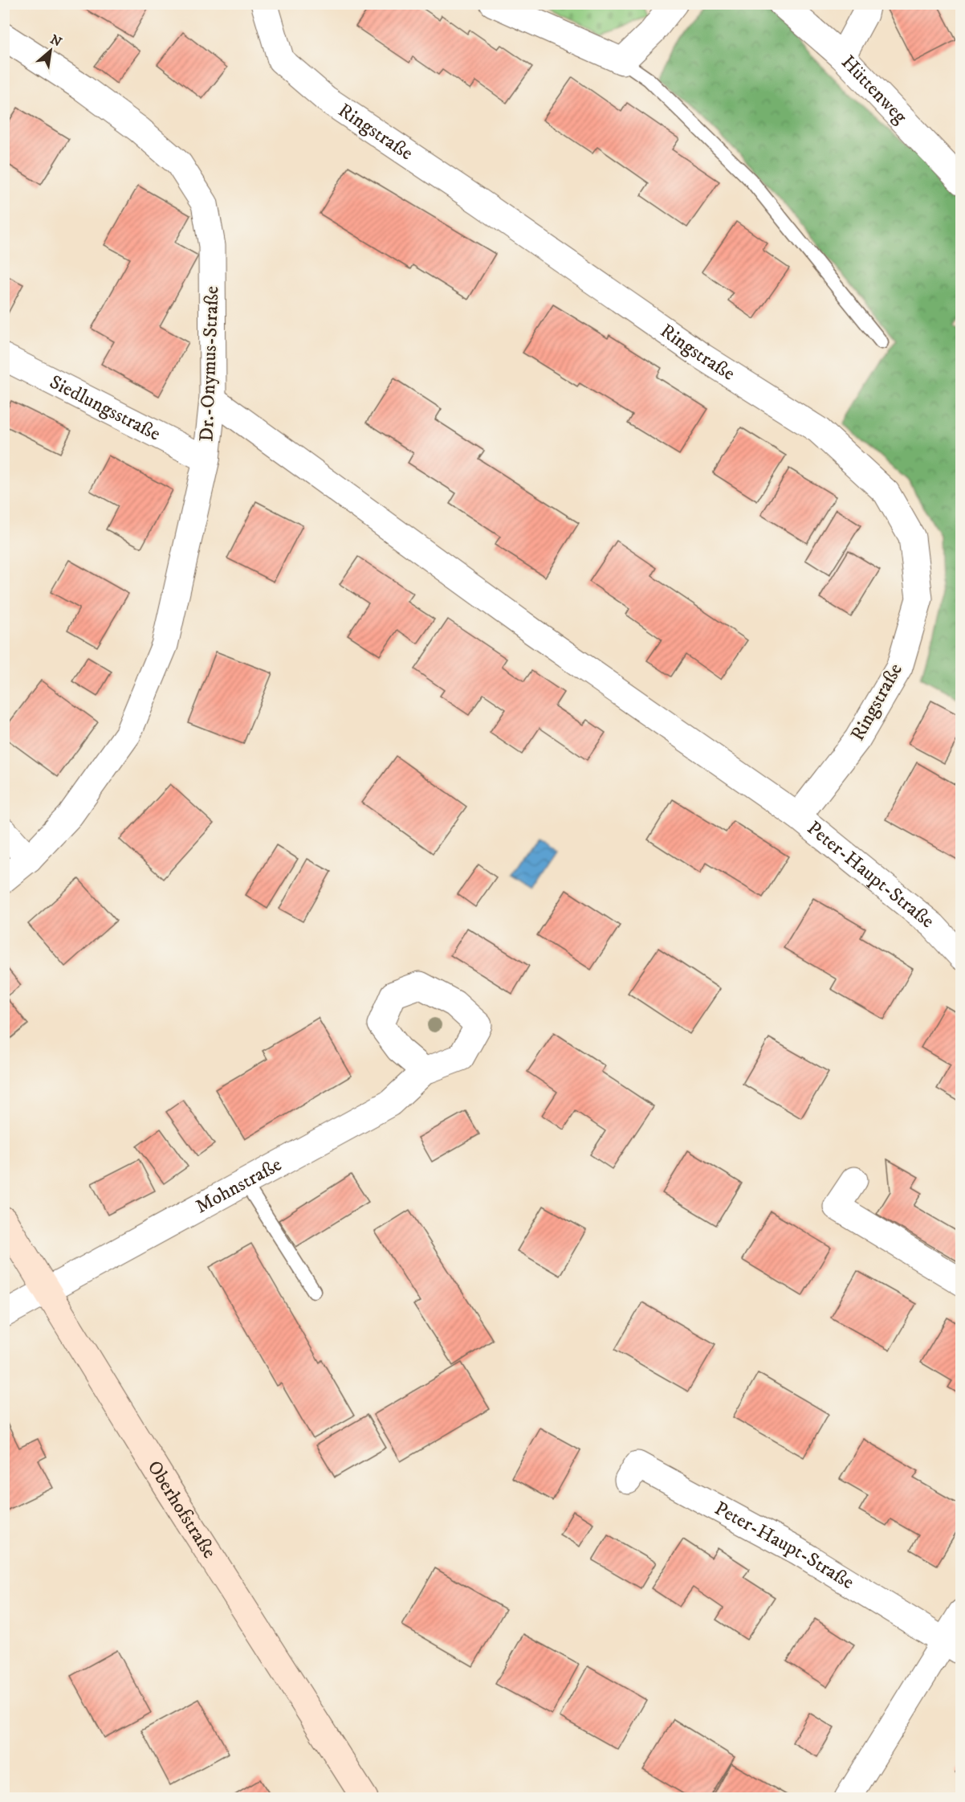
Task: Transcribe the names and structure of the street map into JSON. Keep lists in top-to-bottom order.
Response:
{
  "streets": {
    "street": [
      "Hüttenweg",
      "Ringstraße",
      "Dr.-Onymus-Straße",
      "Siedlungsstraße",
      "Peter-Haupt-Straße",
      "Mohnstraße",
      "Oberhofstraße"
    ]
  },
  "crossings": [
    ["Ringstraße", "Peter-Haupt-Straße"],
    ["Dr.-Onymus-Straße", "Siedlungsstraße"],
    ["Mohnstraße", "Oberhofstraße"]
  ],
  "north": "top right"
}
